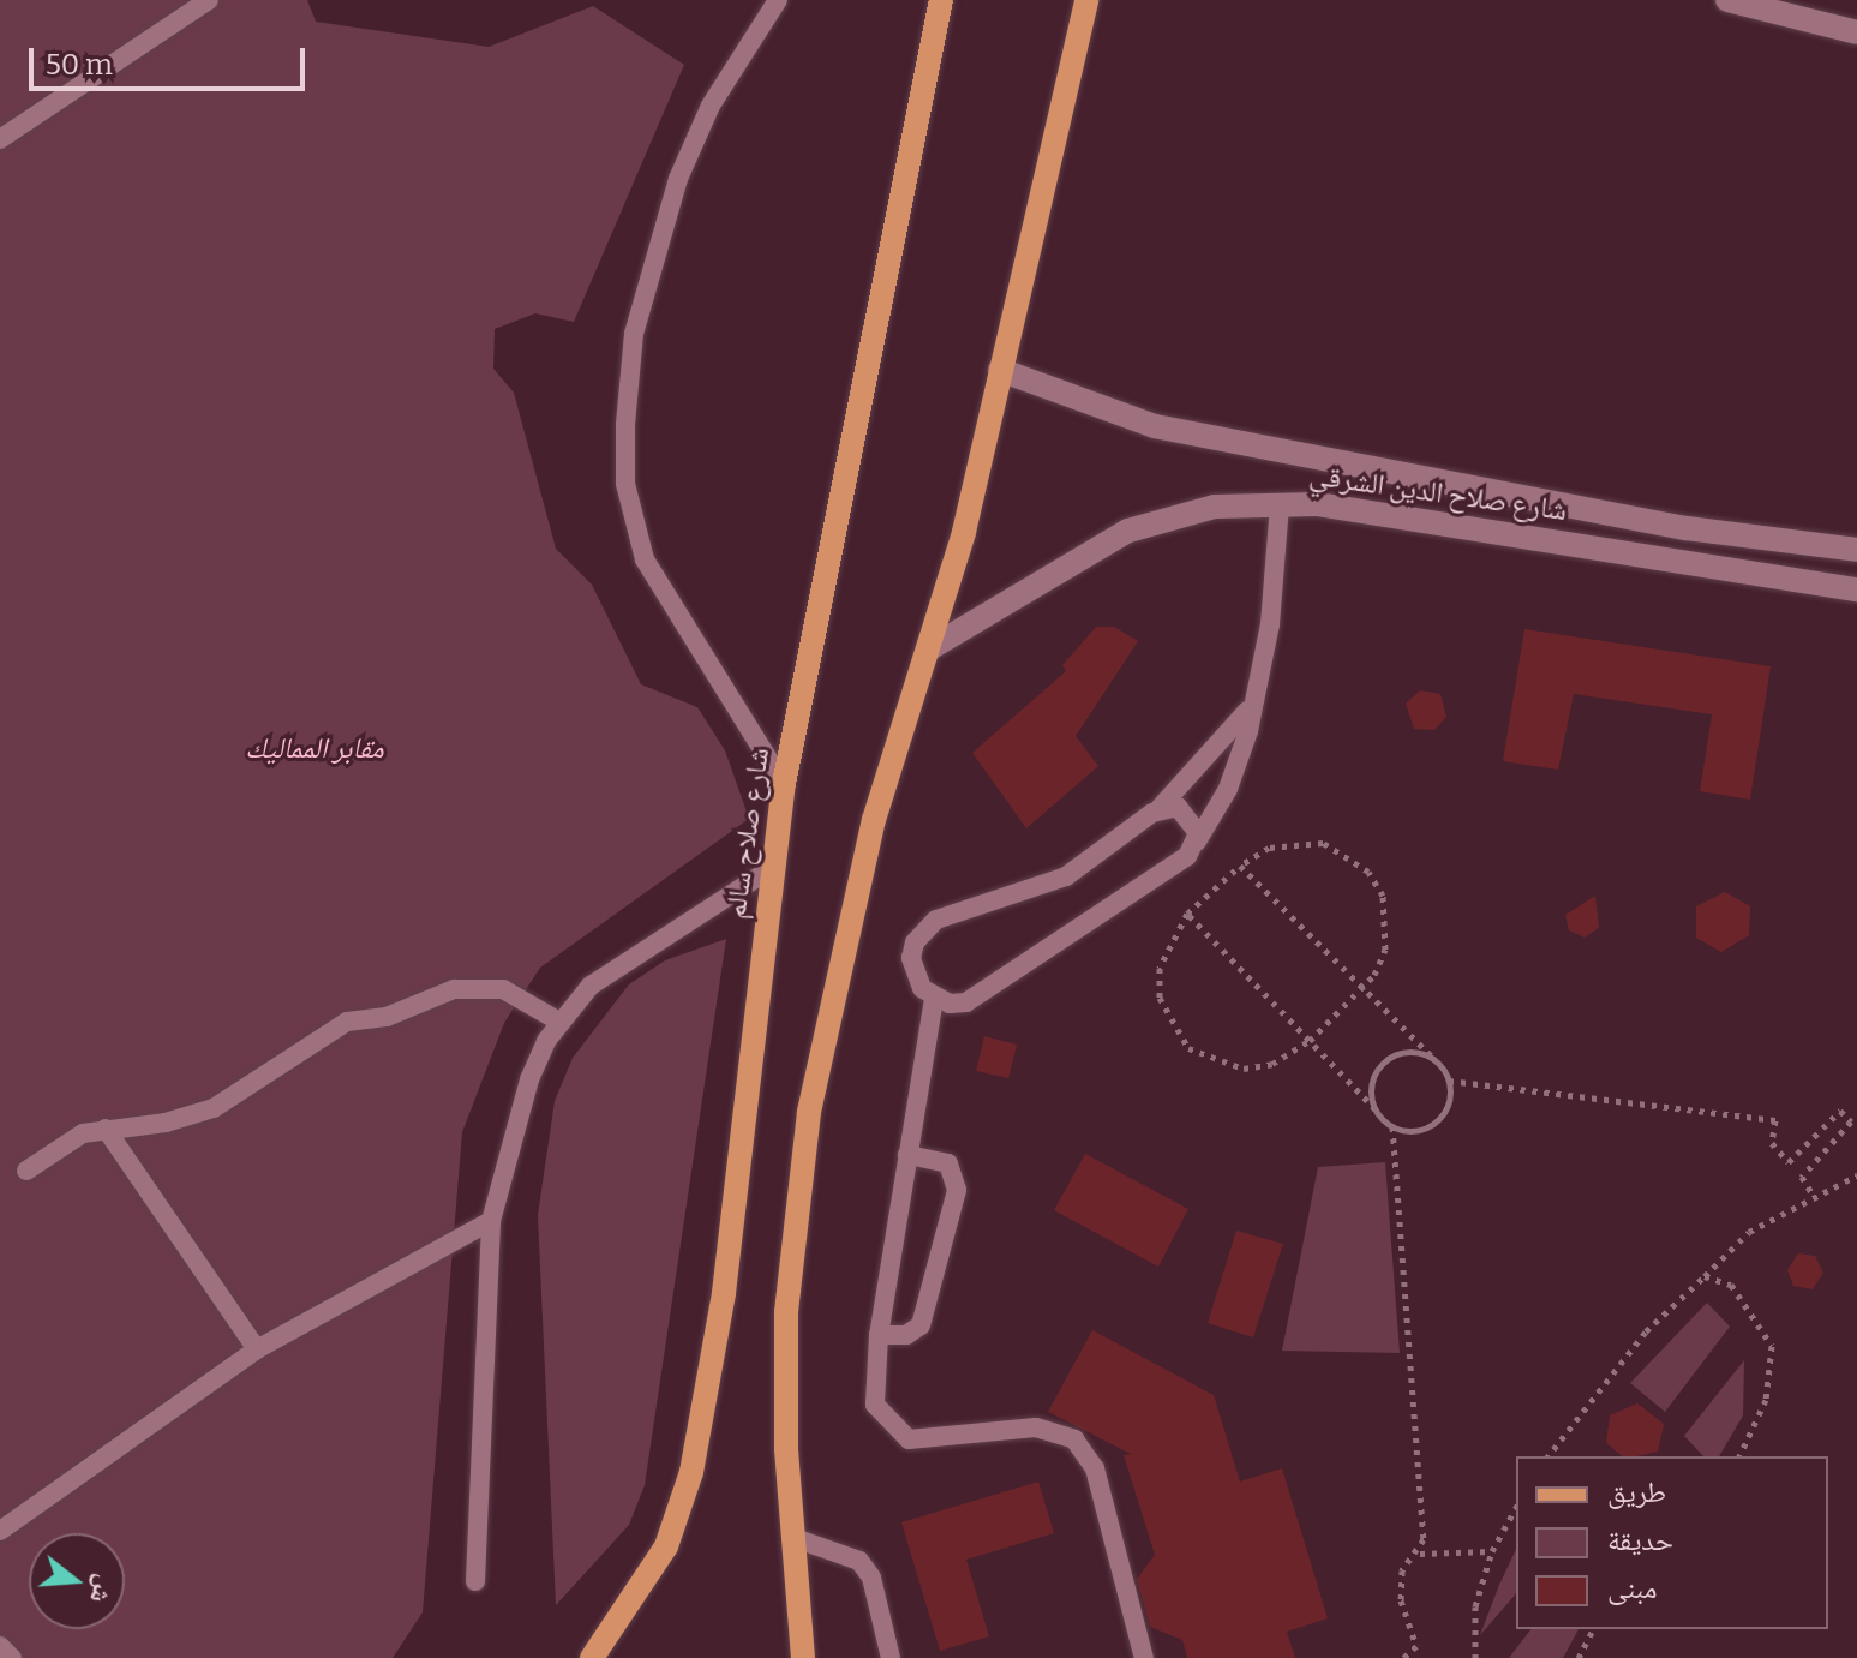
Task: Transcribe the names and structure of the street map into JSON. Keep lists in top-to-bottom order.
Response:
{
  "streets": {
    "main road": ["شارع صلاح الدين الشرقي", "شارع صلاح سالم"]
  },
  "parks": ["مقابر المماليك"],
  "legend": ["طريق", "حديقة", "مبنى"],
  "scale_bar": "50 m",
  "north": "right"
}
